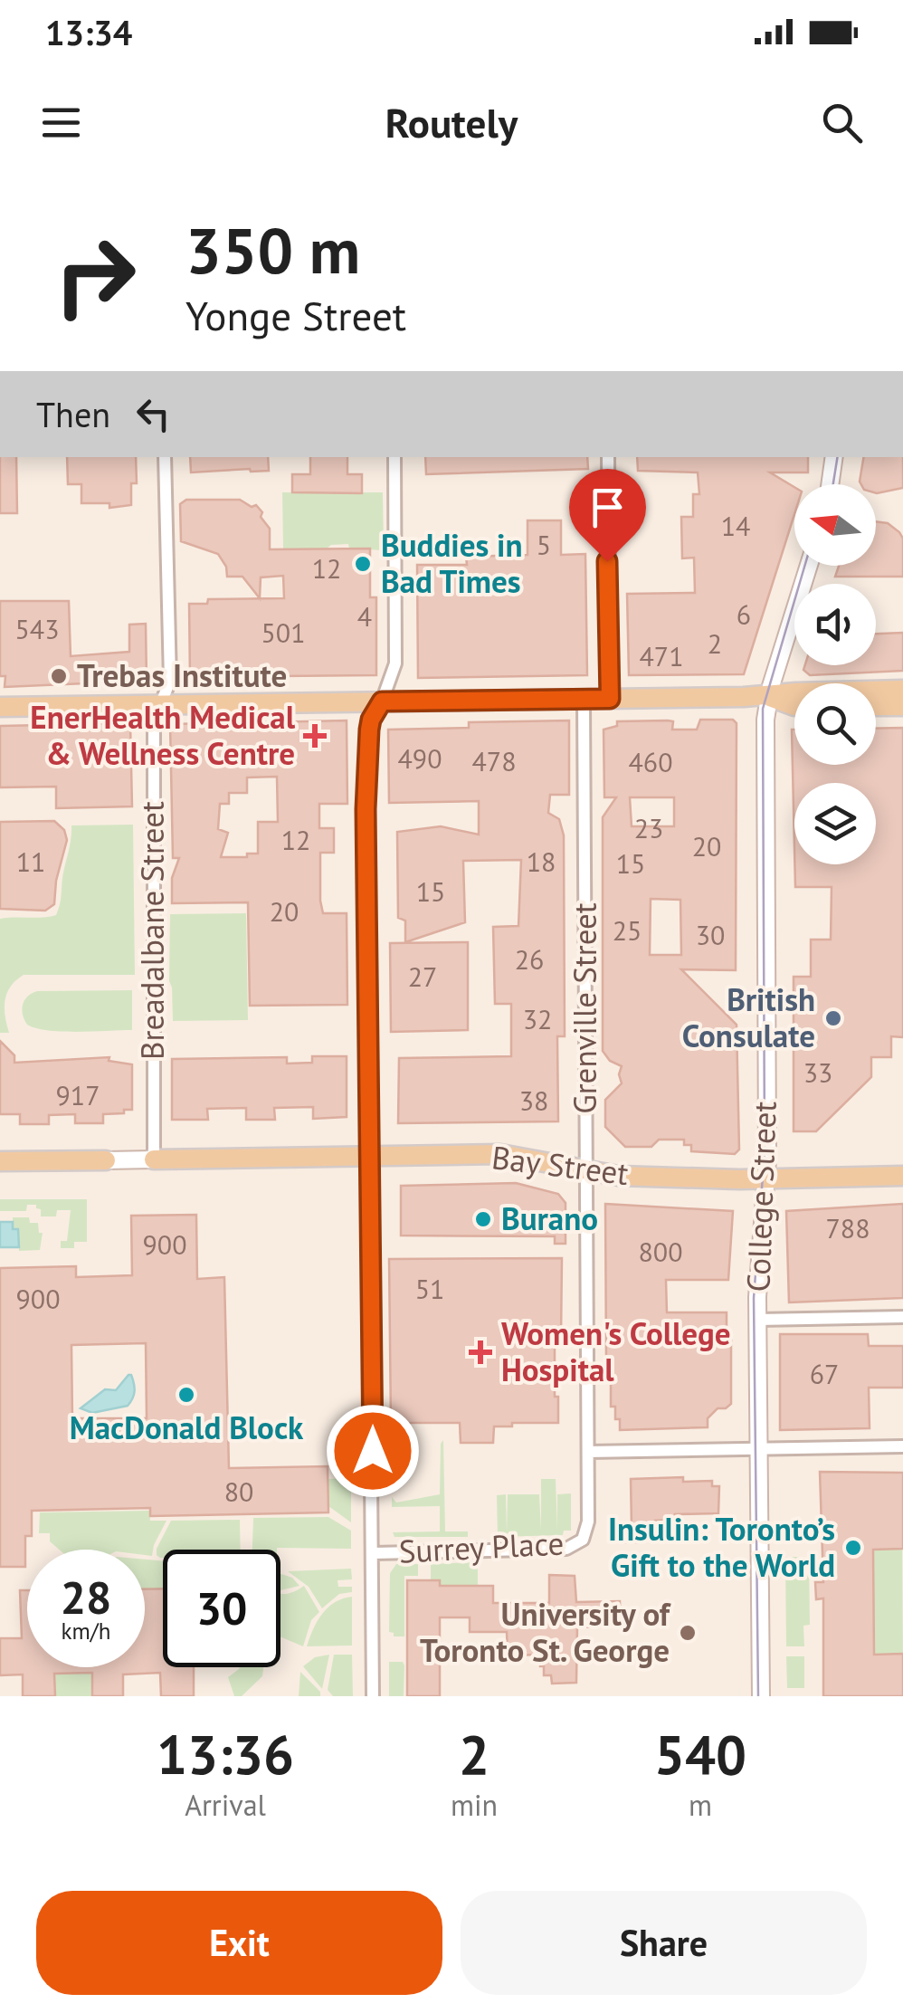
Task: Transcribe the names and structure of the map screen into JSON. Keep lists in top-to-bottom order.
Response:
{
  "streets": {
    "main road": ["Bay Street", "College Street"],
    "street": ["Breadalbane Street", "Grenville Street", "Surrey Place"]
  },
  "crossings": [
    ["Breadalbane Street", "Bay Street"],
    ["Grenville Street", "Bay Street"],
    ["Grenville Street", "Surrey Place"],
    ["Bay Street", "College Street"]
  ],
  "places": {
    "other": [
      "Buddies in Bad Times",
      "Trebas Institute",
      "British Consulate",
      "Burano",
      "MacDonald Block",
      "Insulin: Toronto’s Gift to the World",
      "University of Toronto St. George"
    ],
    "health": ["EnerHealth Medical & Wellness Centre", "Women's College Hospital"]
  },
  "house_numbers": [
    "14",
    "5",
    "12",
    "6",
    "4",
    "543",
    "501",
    "2",
    "471",
    "490",
    "478",
    "460",
    "23",
    "12",
    "20",
    "11",
    "18",
    "15",
    "15",
    "20",
    "25",
    "30",
    "26",
    "27",
    "32",
    "33",
    "917",
    "38",
    "788",
    "900",
    "800",
    "51",
    "900",
    "67",
    "80"
  ],
  "north": "left",
  "page": {
    "status": "13:34",
    "header": "Routely",
    "turn": ["350 m", "Yonge Street"],
    "then": "Then",
    "speed": "28 km/h",
    "limit": "30",
    "eta": [
      "13:36",
      "Arrival",
      "2",
      "min",
      "540",
      "m"
    ],
    "buttons": ["Exit", "Share"]
  }
}
